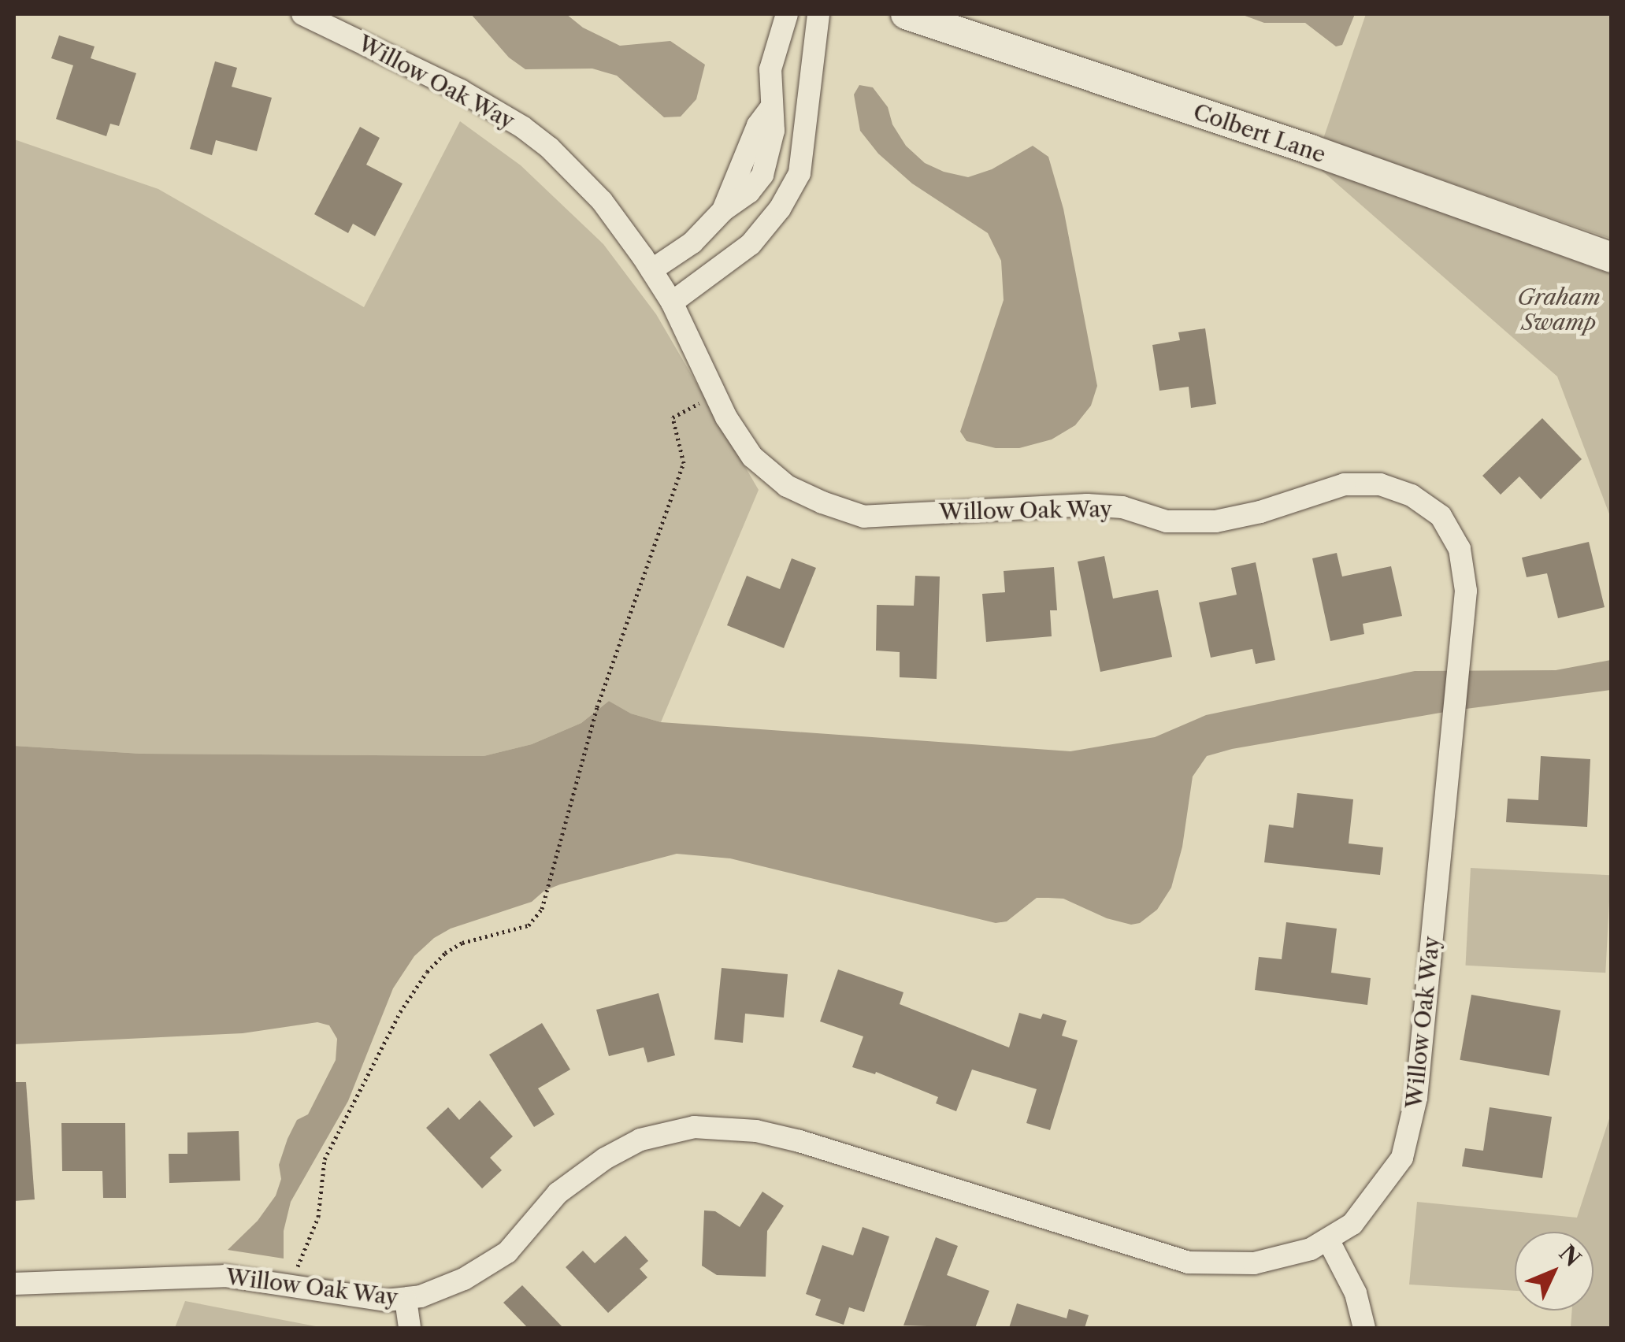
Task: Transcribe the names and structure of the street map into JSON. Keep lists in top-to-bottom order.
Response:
{
  "streets": {
    "street": ["Willow Oak Way", "Colbert Lane"]
  },
  "parks": ["Graham Swamp"],
  "north": "top right"
}
